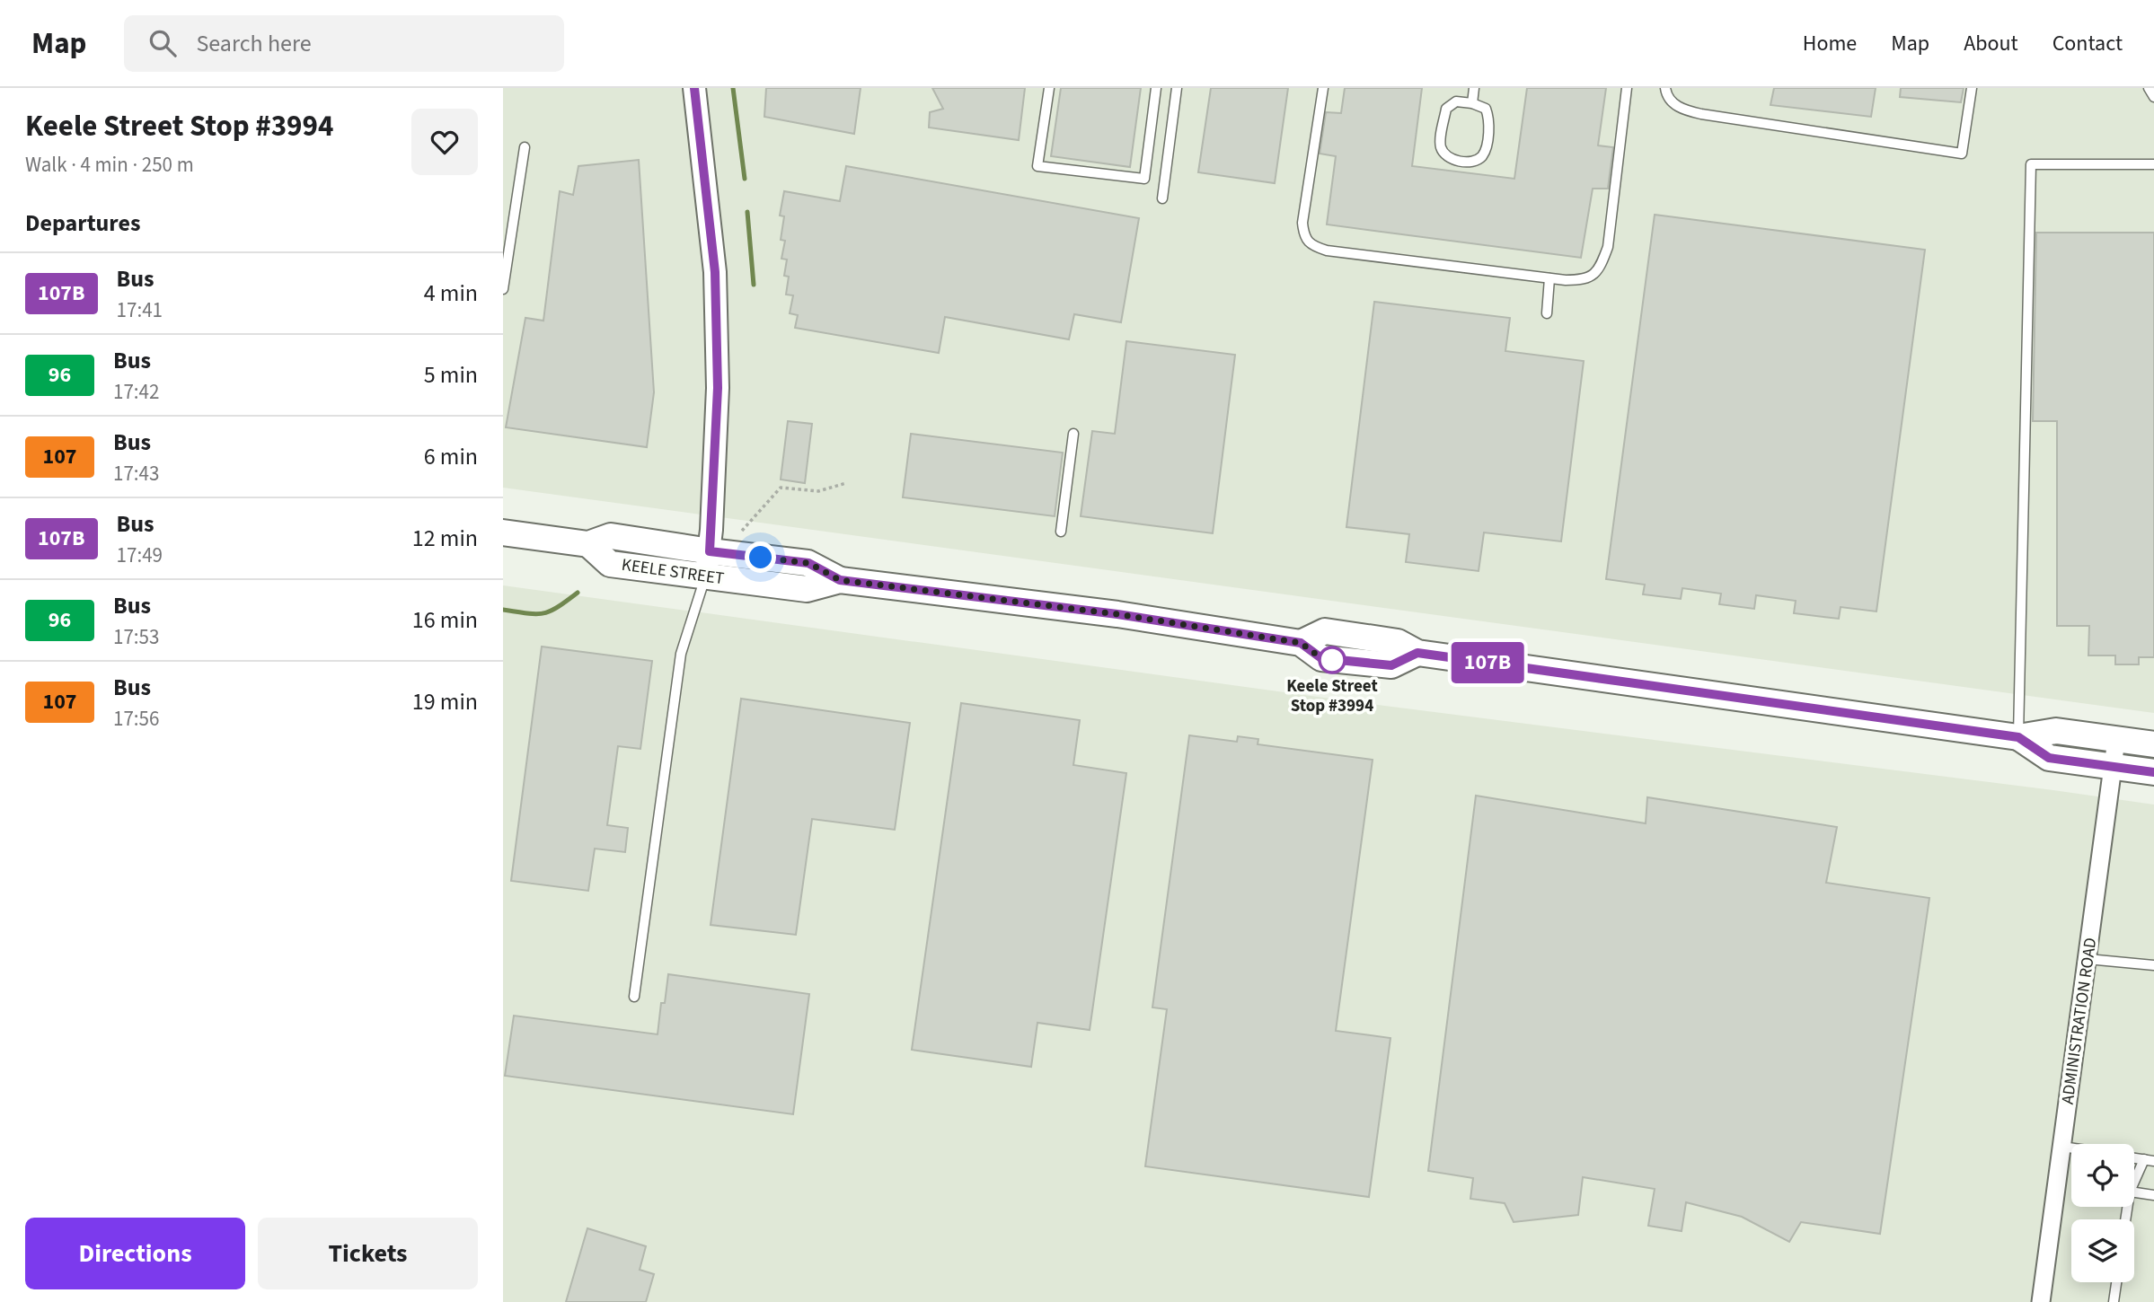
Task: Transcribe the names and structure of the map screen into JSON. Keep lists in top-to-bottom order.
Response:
{
  "streets": {
    "main road": ["KEELE STREET"],
    "street": ["ADMINISTRATION ROAD"]
  },
  "crossings": [
    ["KEELE STREET", "ADMINISTRATION ROAD"]
  ],
  "places": ["Keele Street Stop #3994"],
  "lines": ["bus line 107B"],
  "page": {
    "header": "Map",
    "search": "Search here",
    "nav": [
      "Home",
      "Map",
      "About",
      "Contact"
    ],
    "heading": [
      ["Keele Street Stop #3994", "Walk · 4 min · 250 m"],
      "Departures"
    ],
    "on_map": "107B",
    "list": [
      {
        "mark": "107B",
        "name": "Bus",
        "note": "17:41",
        "value": "4 min"
      },
      {
        "mark": "96",
        "name": "Bus",
        "note": "17:42",
        "value": "5 min"
      },
      {
        "mark": "107",
        "name": "Bus",
        "note": "17:43",
        "value": "6 min"
      },
      {
        "mark": "107B",
        "name": "Bus",
        "note": "17:49",
        "value": "12 min"
      },
      {
        "mark": "96",
        "name": "Bus",
        "note": "17:53",
        "value": "16 min"
      },
      {
        "mark": "107",
        "name": "Bus",
        "note": "17:56",
        "value": "19 min"
      }
    ],
    "buttons": ["Directions", "Tickets"]
  }
}
